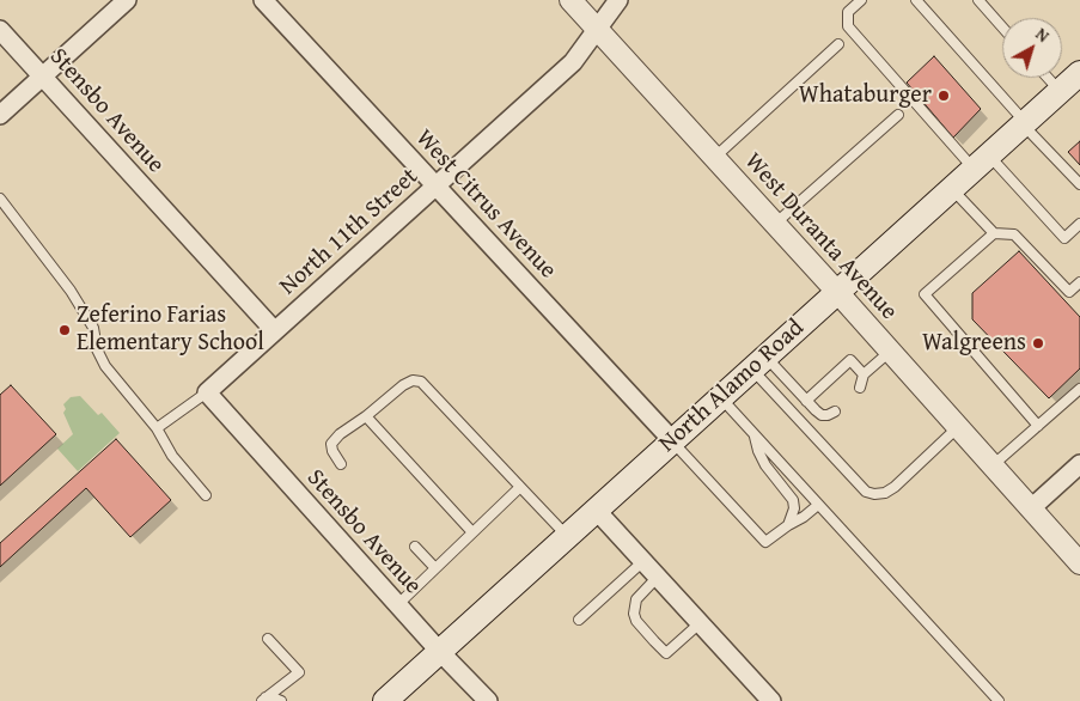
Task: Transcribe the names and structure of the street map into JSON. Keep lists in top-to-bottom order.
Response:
{
  "streets": {
    "main road": ["North Alamo Road"],
    "street": [
      "Stensbo Avenue",
      "West Citrus Avenue",
      "North 11th Street",
      "West Duranta Avenue"
    ]
  },
  "crossings": [
    ["Stensbo Avenue", "North 11th Street"],
    ["Stensbo Avenue", "North Alamo Road"],
    ["West Citrus Avenue", "North 11th Street"],
    ["West Citrus Avenue", "North Alamo Road"],
    ["North 11th Street", "West Duranta Avenue"],
    ["West Duranta Avenue", "North Alamo Road"]
  ],
  "places": ["Whataburger", "Zeferino Farias Elementary School", "Walgreens"],
  "north": "top right"
}
